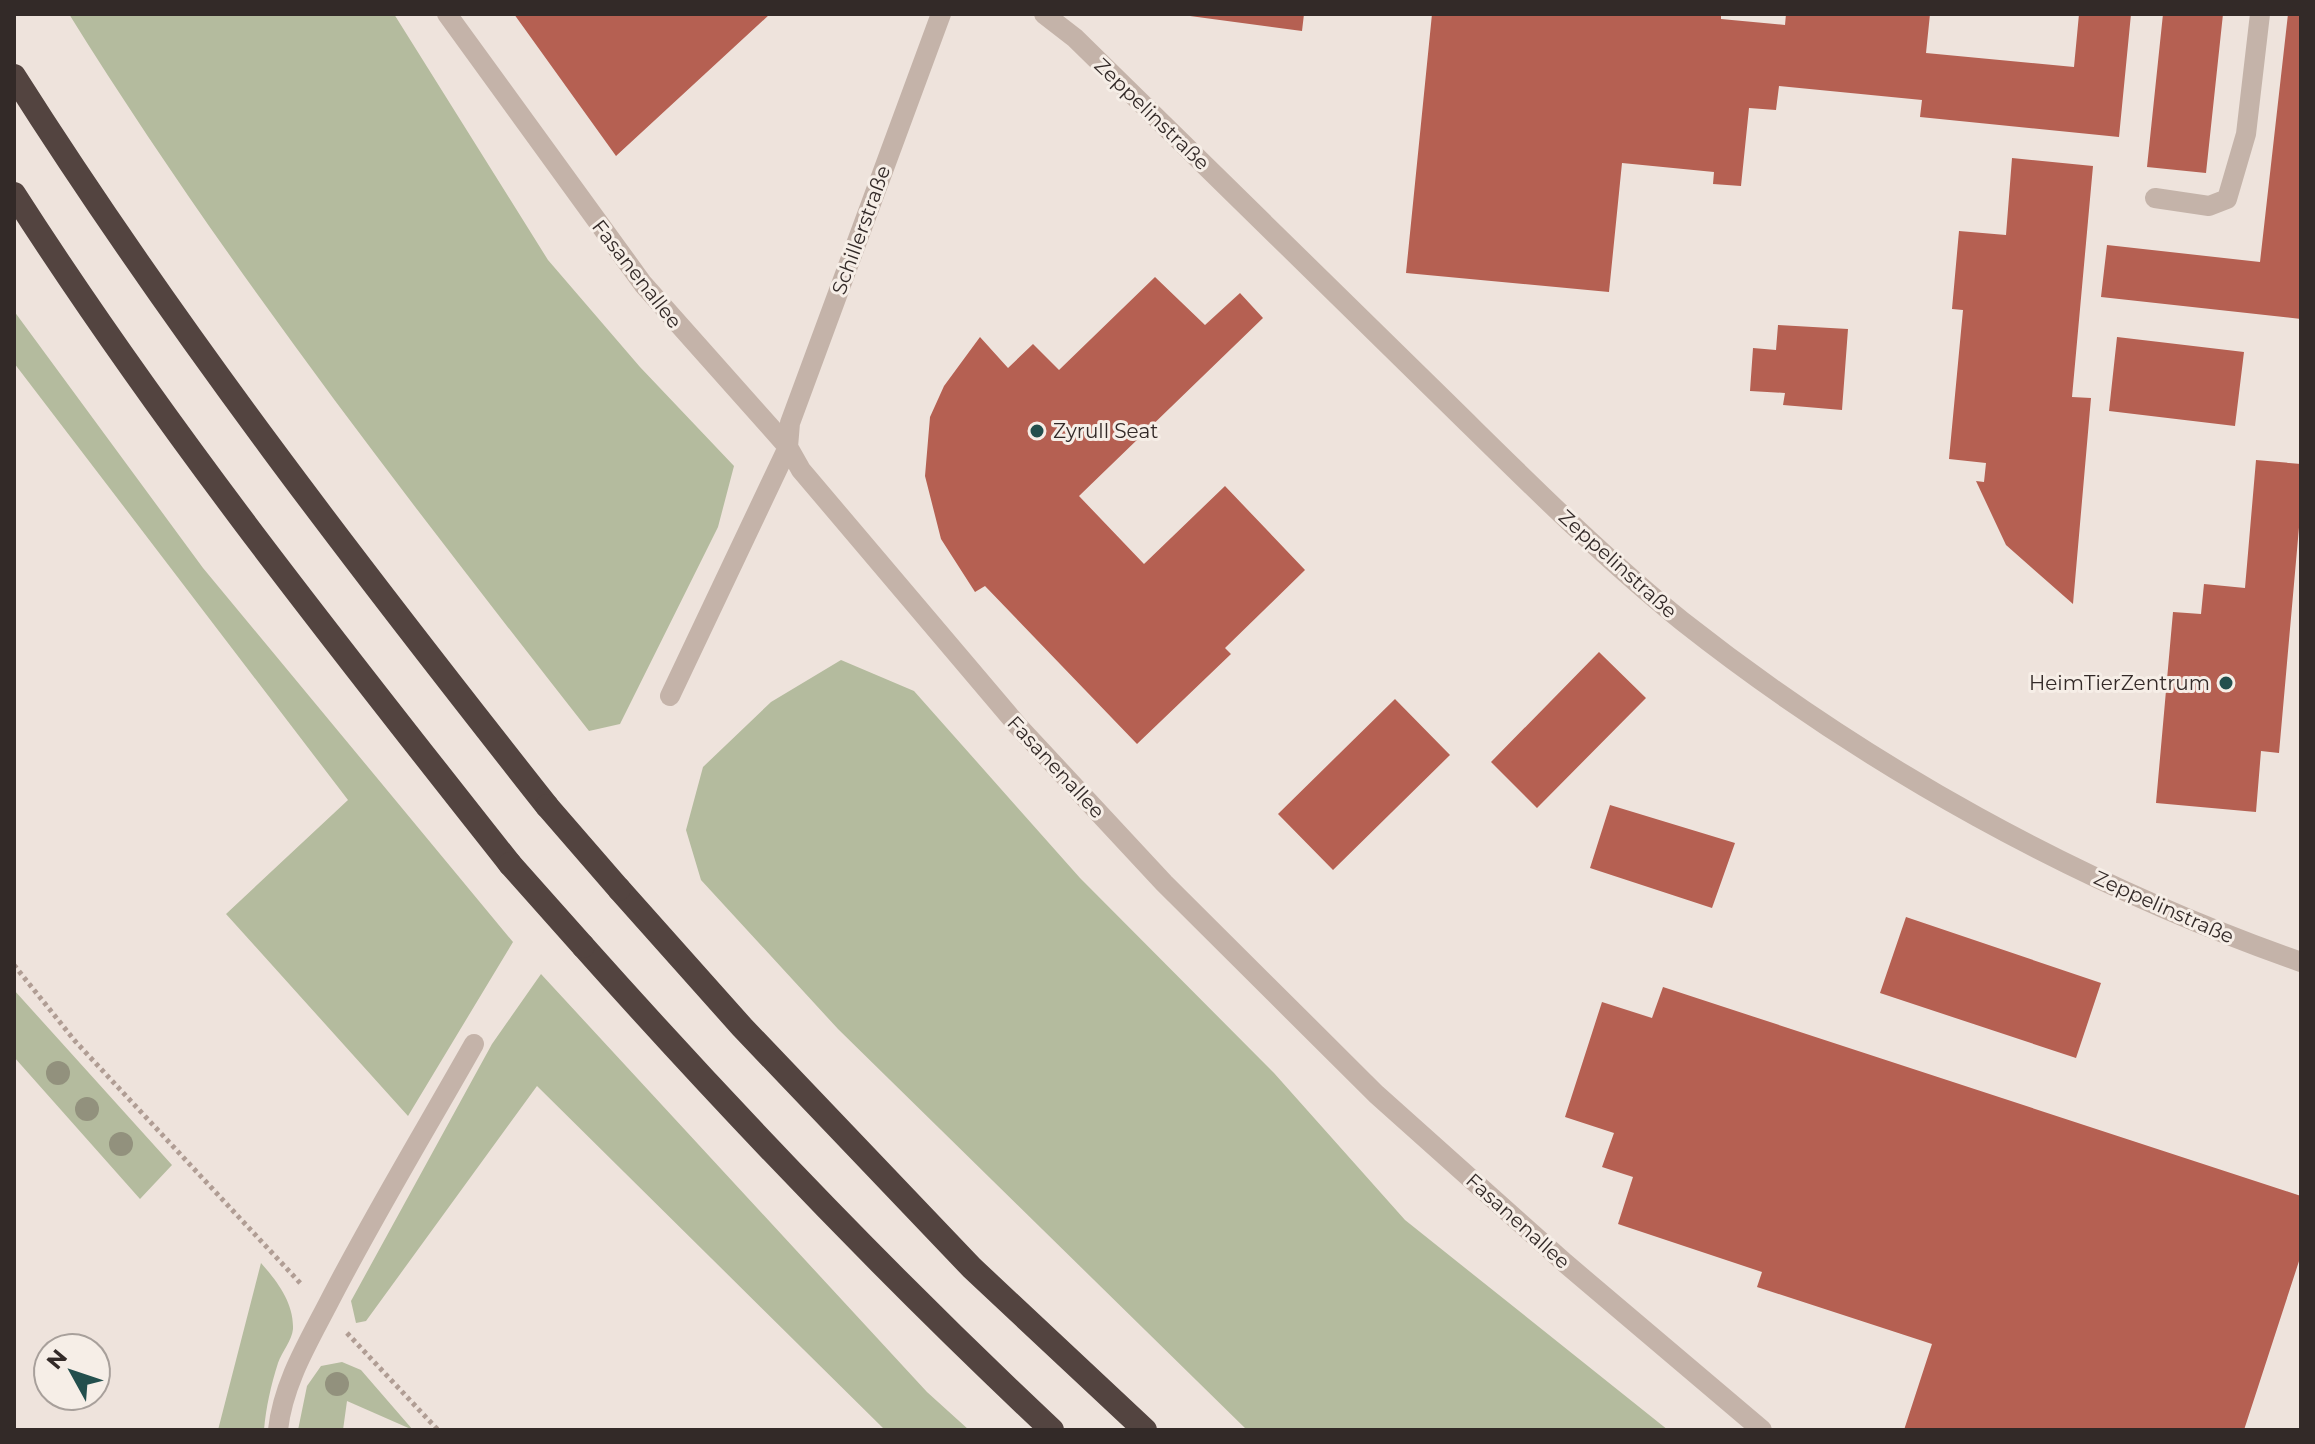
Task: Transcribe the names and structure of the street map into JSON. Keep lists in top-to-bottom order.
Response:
{
  "streets": {
    "street": ["Zeppelinstraße", "Schillerstraße", "Fasanenallee"]
  },
  "crossings": [
    ["Schillerstraße", "Fasanenallee"]
  ],
  "places": ["Zyrull Seat", "HeimTierZentrum"],
  "north": "top left"
}
